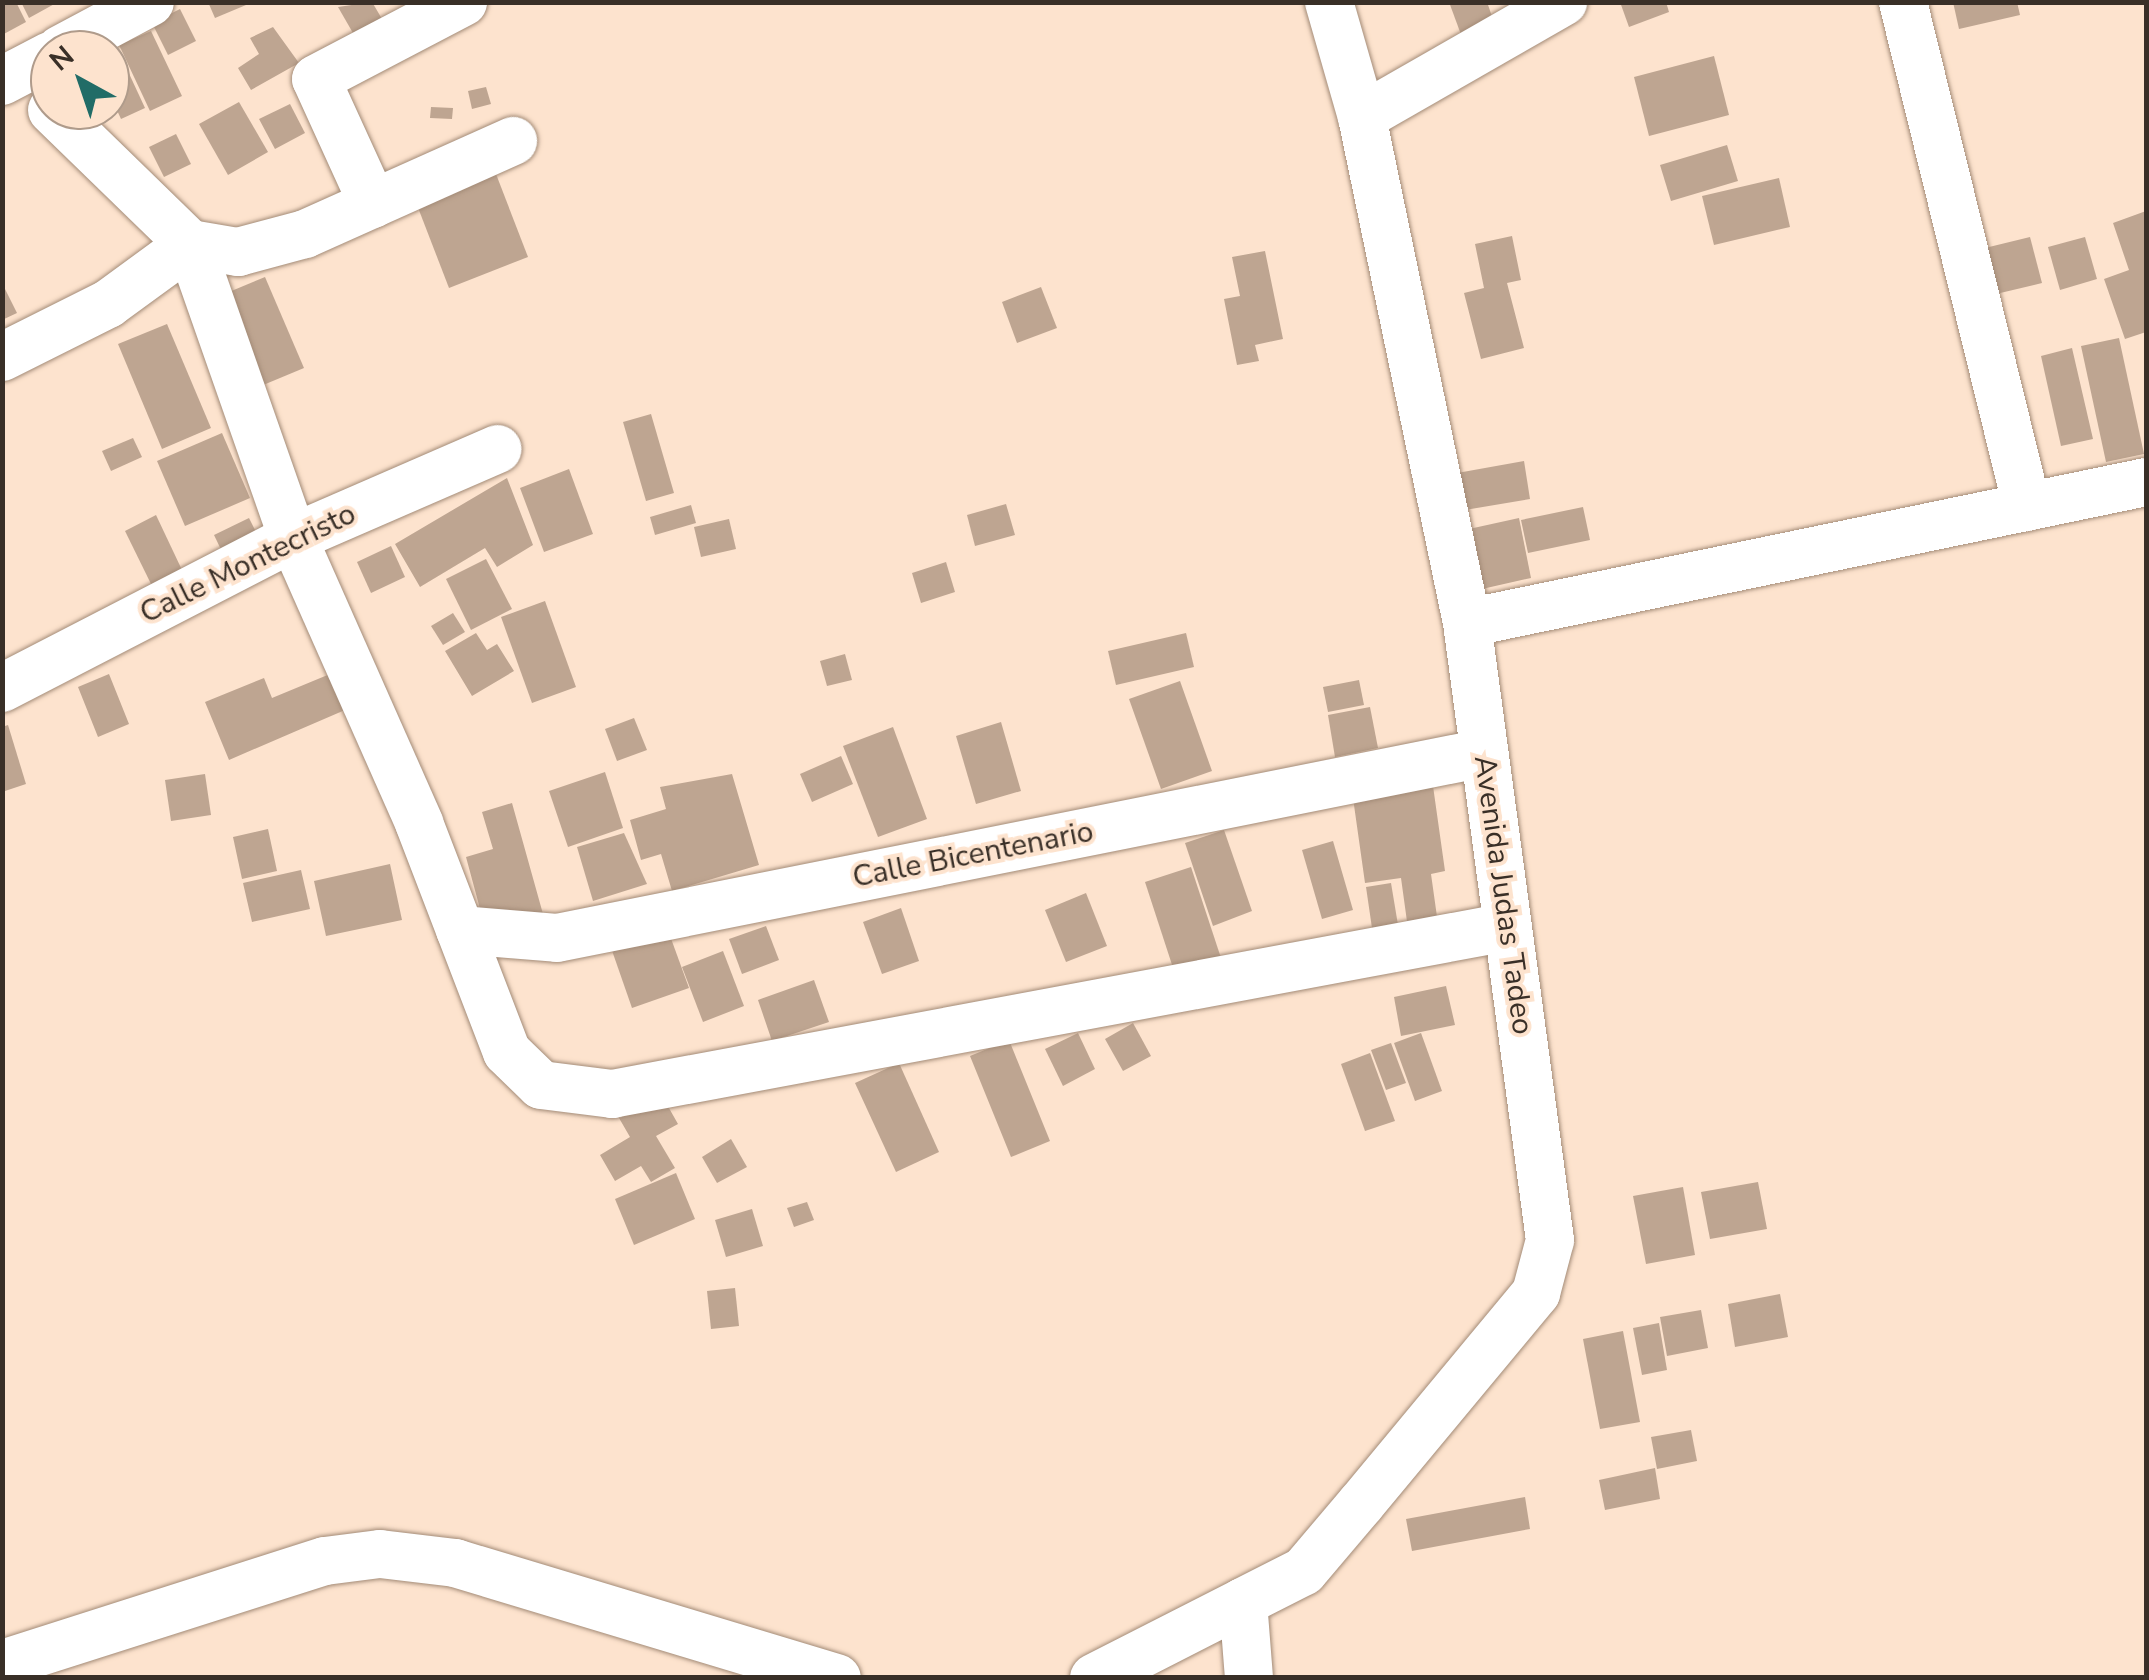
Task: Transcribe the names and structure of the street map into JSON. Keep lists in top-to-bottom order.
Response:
{
  "streets": {
    "street": ["Calle Montecristo", "Calle Bicentenario", "Avenida Judas Tadeo"]
  },
  "crossings": [
    ["Calle Bicentenario", "Avenida Judas Tadeo"]
  ],
  "north": "top left"
}
